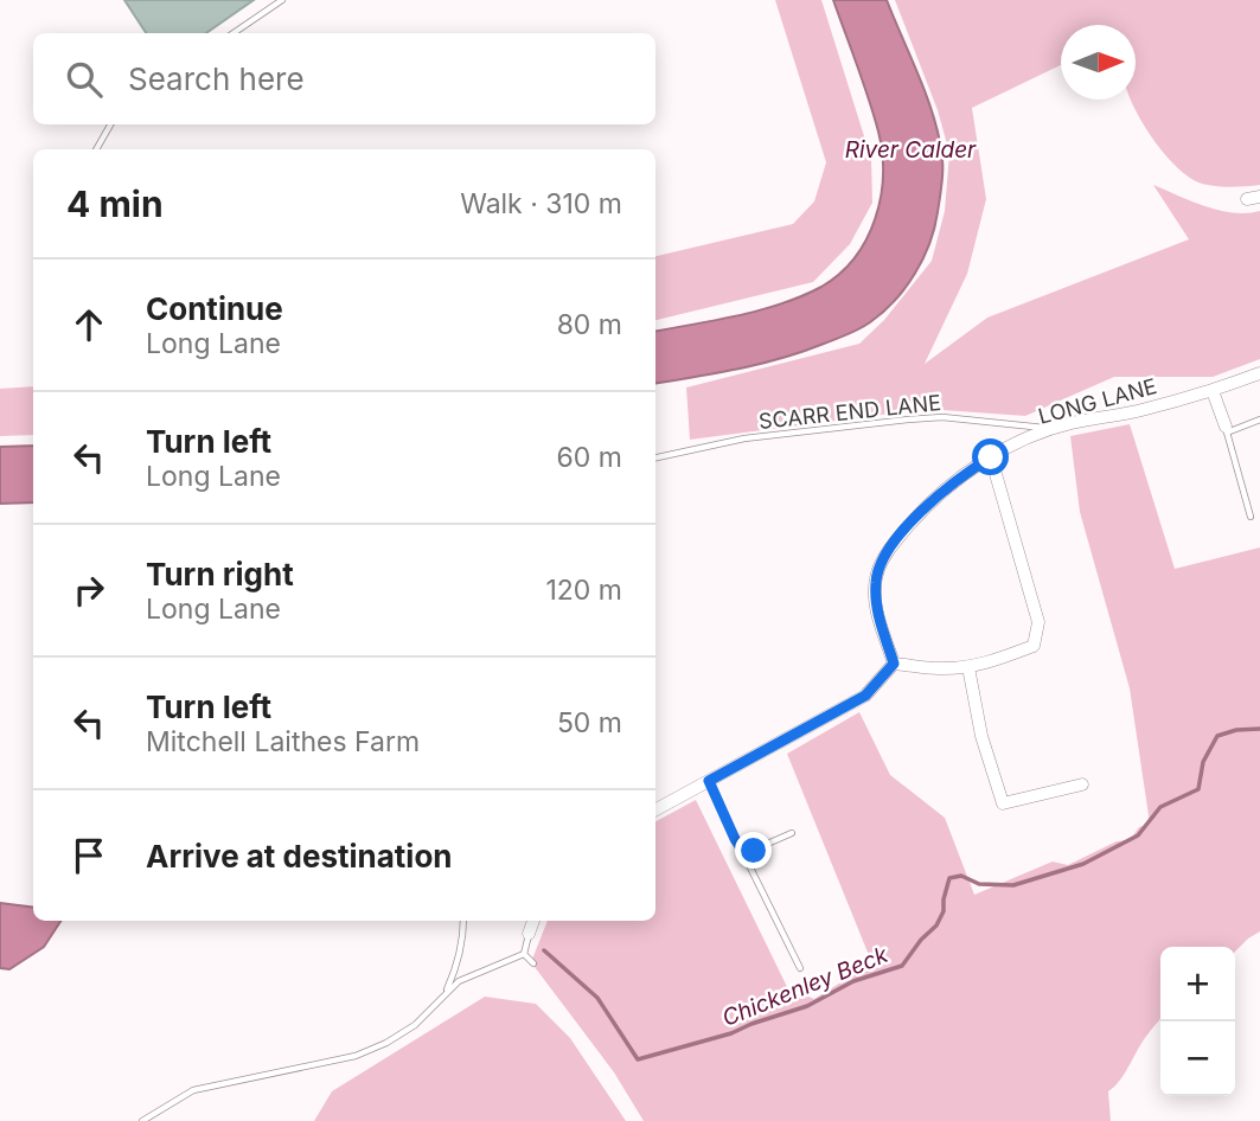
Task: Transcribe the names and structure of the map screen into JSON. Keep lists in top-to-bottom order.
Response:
{
  "streets": {
    "street": ["LONG LANE"],
    "lane": ["SCARR END LANE"]
  },
  "crossings": [
    ["LONG LANE", "SCARR END LANE"]
  ],
  "water": ["River Calder", "Chickenley Beck"],
  "north": "right",
  "page": {
    "search": "Search here",
    "heading": ["4 min", "Walk · 310 m"],
    "list": [
      ["Continue", "Long Lane", "80 m"],
      ["Turn left", "Long Lane", "60 m"],
      ["Turn right", "Long Lane", "120 m"],
      ["Turn left", "Mitchell Laithes Farm", "50 m"],
      "Arrive at destination"
    ],
    "map_buttons": ["+", "−"]
  }
}
